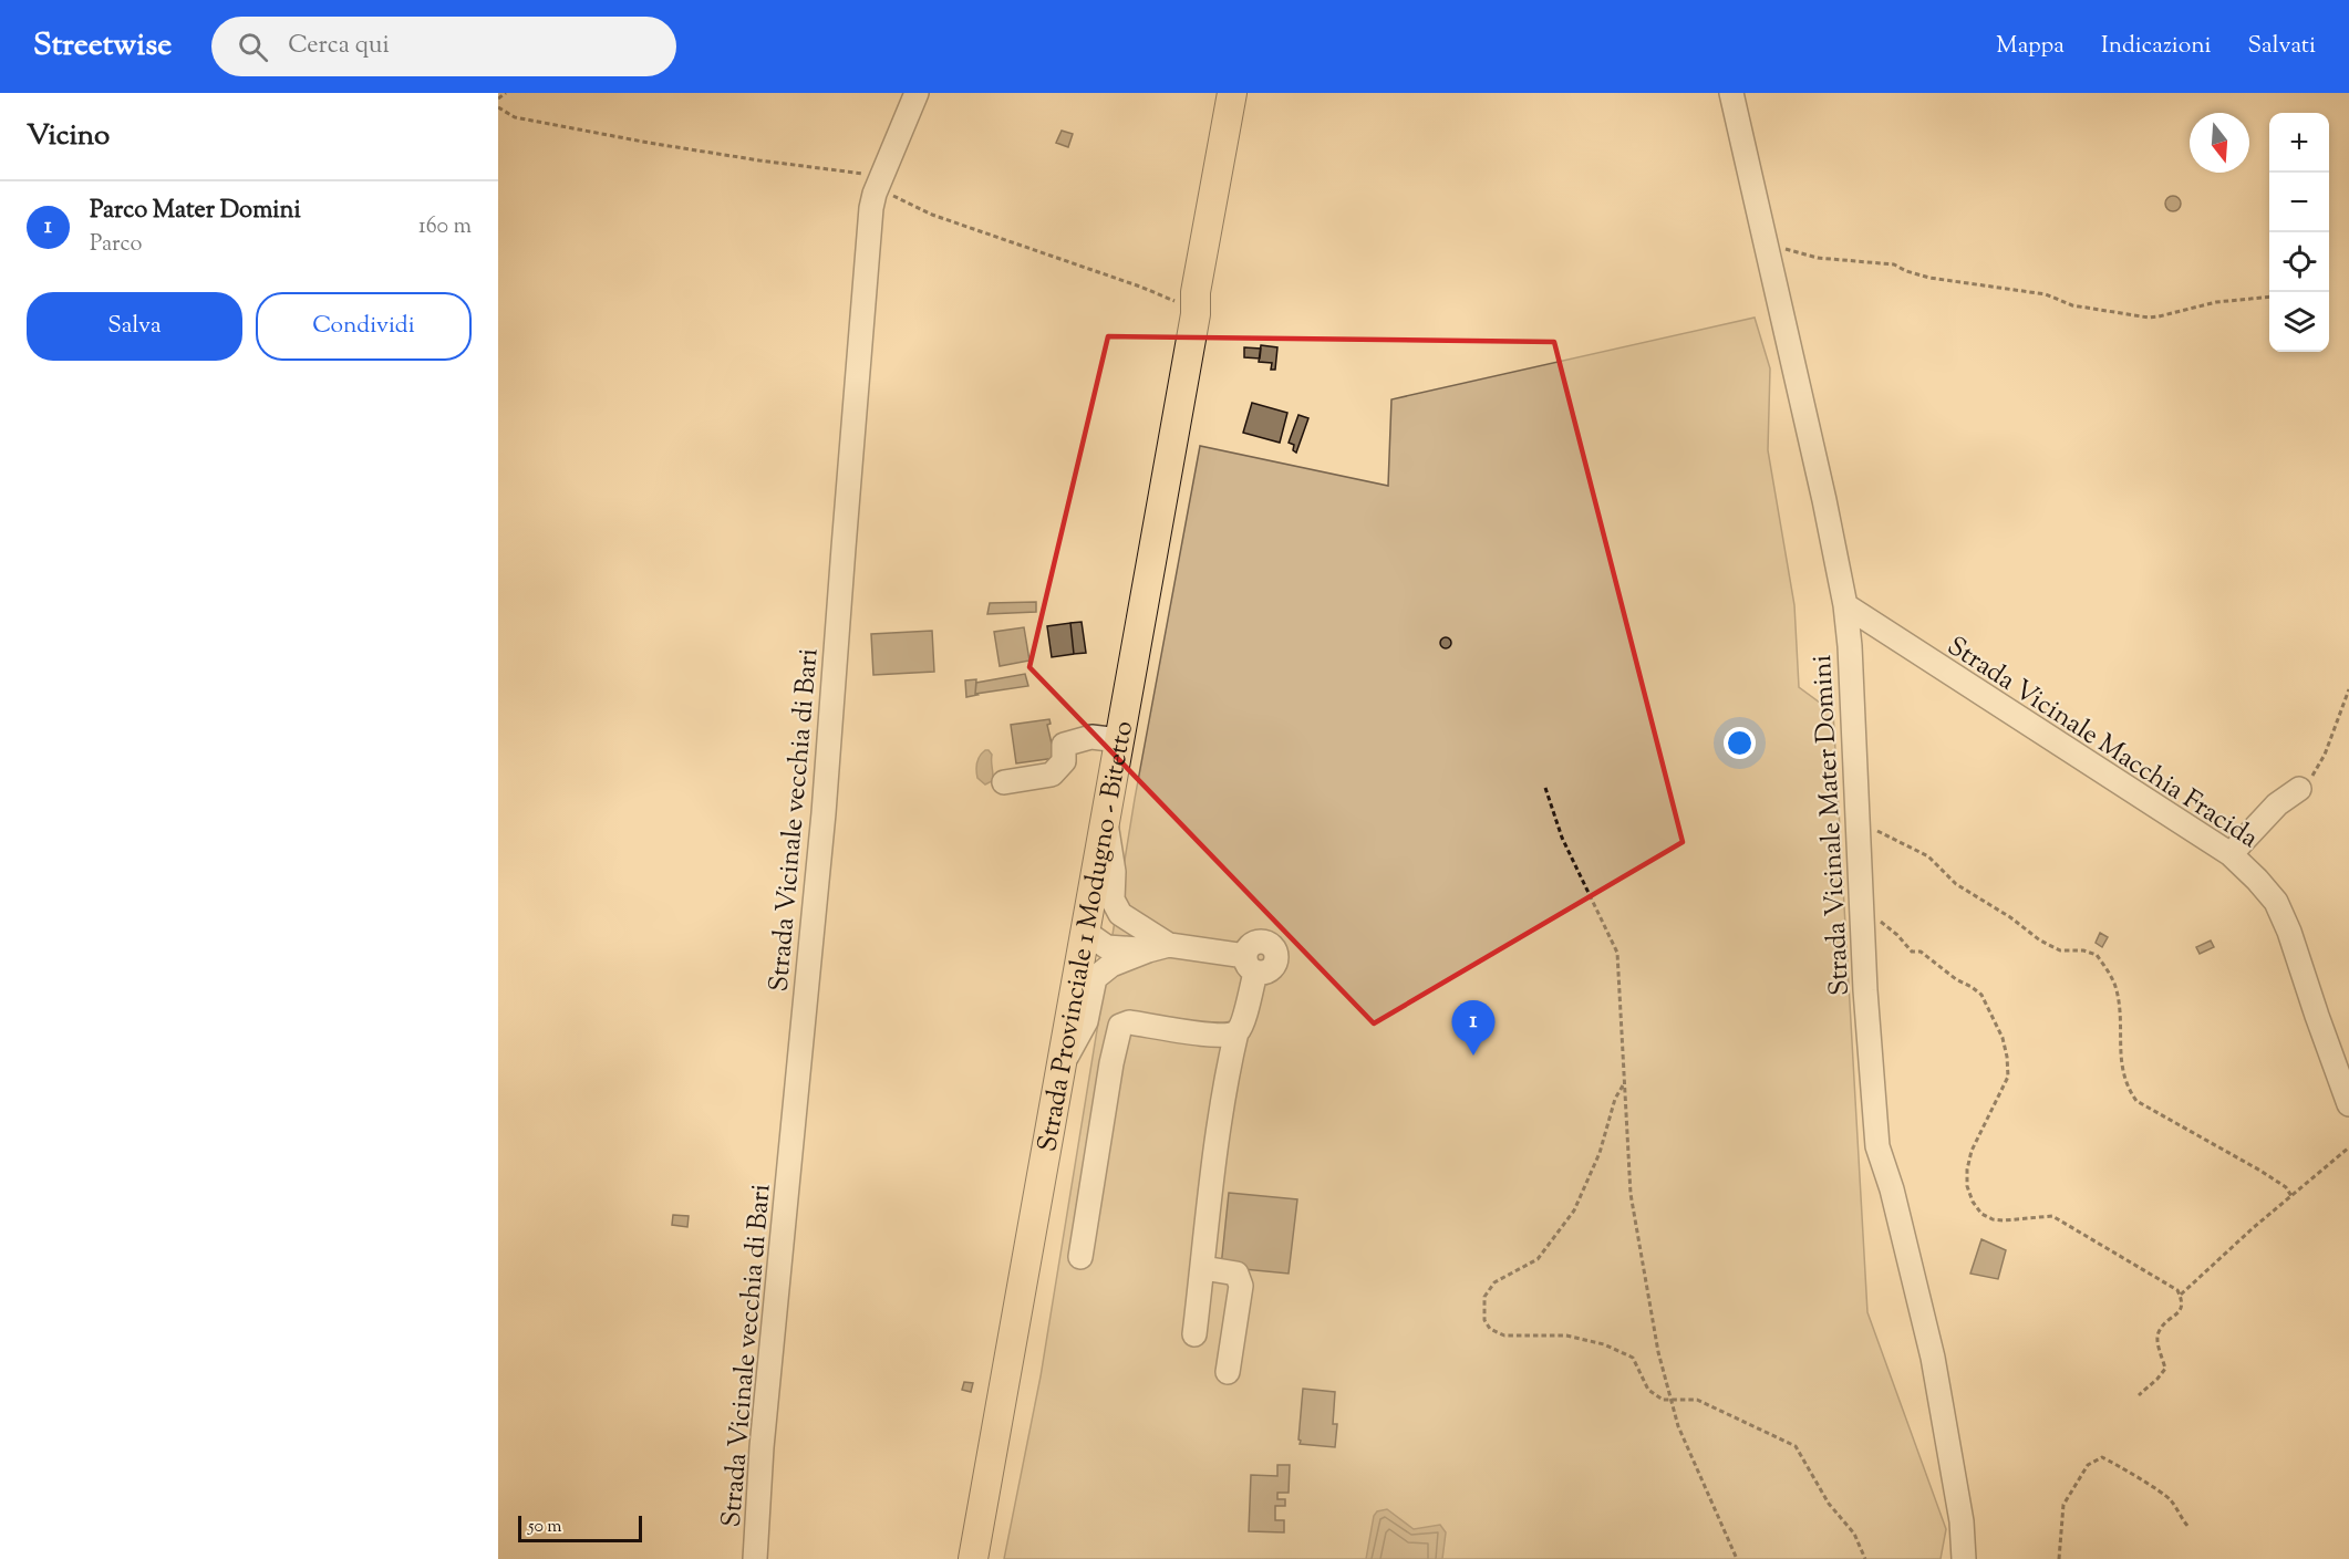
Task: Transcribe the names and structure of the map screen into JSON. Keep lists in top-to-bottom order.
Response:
{
  "streets": {
    "main road": ["Strada Provinciale 1 Modugno - Bitetto"],
    "street": ["Strada Vicinale Macchia Fracida", "Strada Vicinale vecchia di Bari", "Strada Vicinale Mater Domini"]
  },
  "crossings": [
    ["Strada Vicinale Macchia Fracida", "Strada Vicinale Mater Domini"]
  ],
  "scale_bar": "50 m",
  "north": "bottom",
  "page": {
    "header": "Streetwise",
    "search": "Cerca qui",
    "nav": ["Mappa", "Indicazioni", "Salvati"],
    "heading": "Vicino",
    "map_buttons": ["+", "−"],
    "list": [
      {
        "mark": "1",
        "name": "Parco Mater Domini",
        "note": "Parco",
        "value": "160 m"
      }
    ],
    "buttons": ["Salva", "Condividi"],
    "pins": "1",
    "scale": "50 m"
  }
}
